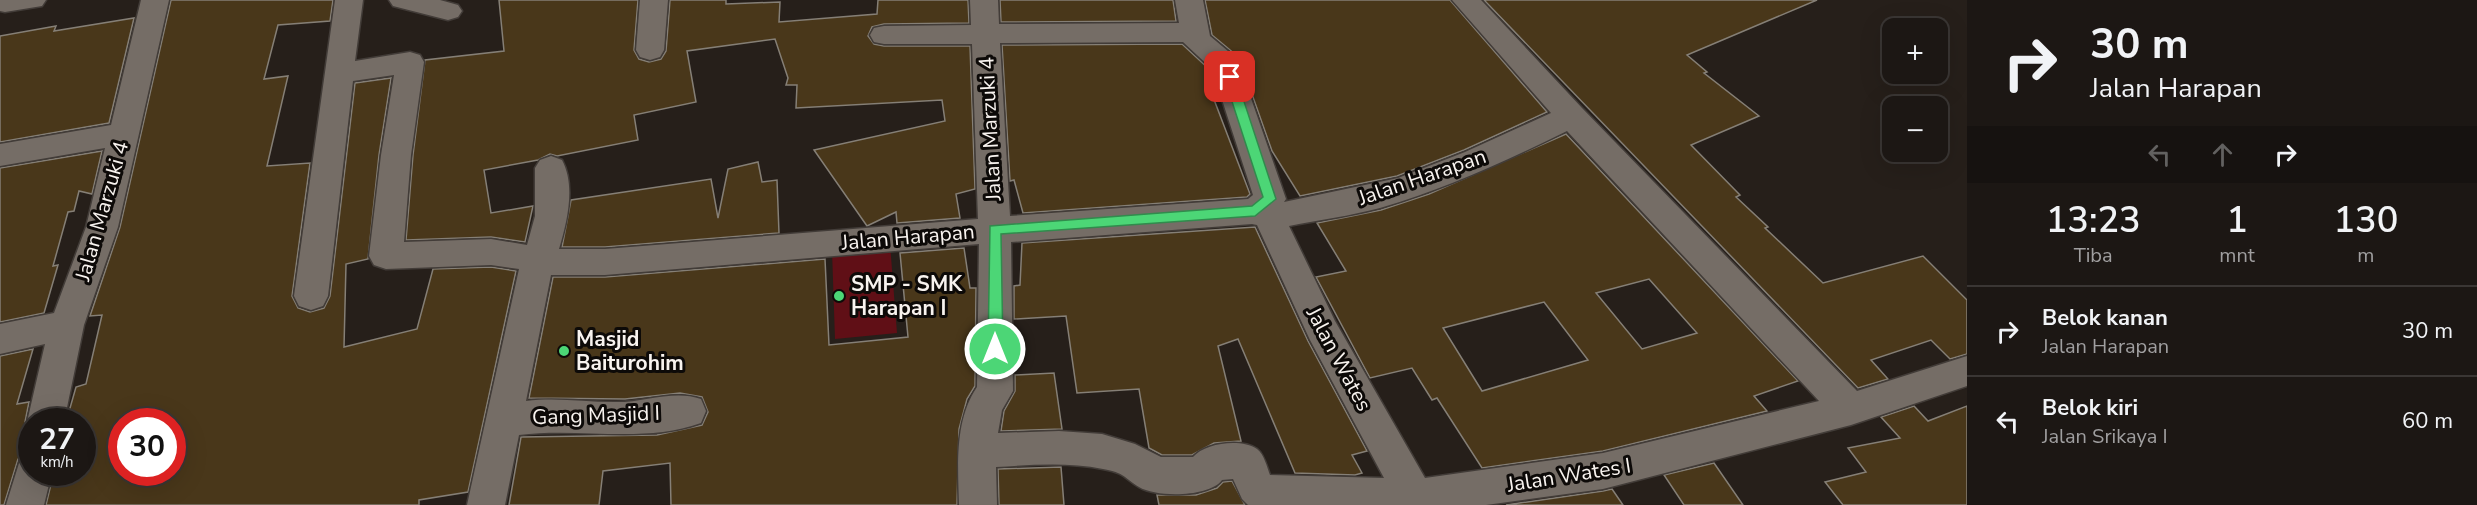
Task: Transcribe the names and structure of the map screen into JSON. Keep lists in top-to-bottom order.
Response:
{
  "streets": {
    "street": [
      "Jalan Marzuki 4",
      "Jalan Harapan",
      "Jalan Wates",
      "Gang Masjid I",
      "Jalan Wates I"
    ]
  },
  "crossings": [
    ["Jalan Marzuki 4", "Jalan Harapan"],
    ["Jalan Marzuki 4", "Jalan Wates I"],
    ["Jalan Harapan", "Jalan Wates"],
    ["Jalan Wates", "Jalan Wates I"]
  ],
  "places": ["SMP - SMK Harapan I", "Masjid Baiturohim"],
  "page": {
    "turn": ["30 m", "Jalan Harapan"],
    "map_buttons": ["+", "−"],
    "eta": [
      "13:23",
      "Tiba",
      "1",
      "mnt",
      "130",
      "m"
    ],
    "list": [
      {
        "name": "Belok kanan",
        "note": "Jalan Harapan",
        "value": "30 m"
      },
      {
        "name": "Belok kiri",
        "note": "Jalan Srikaya I",
        "value": "60 m"
      }
    ],
    "speed": "27 km/h",
    "limit": "30"
  }
}
